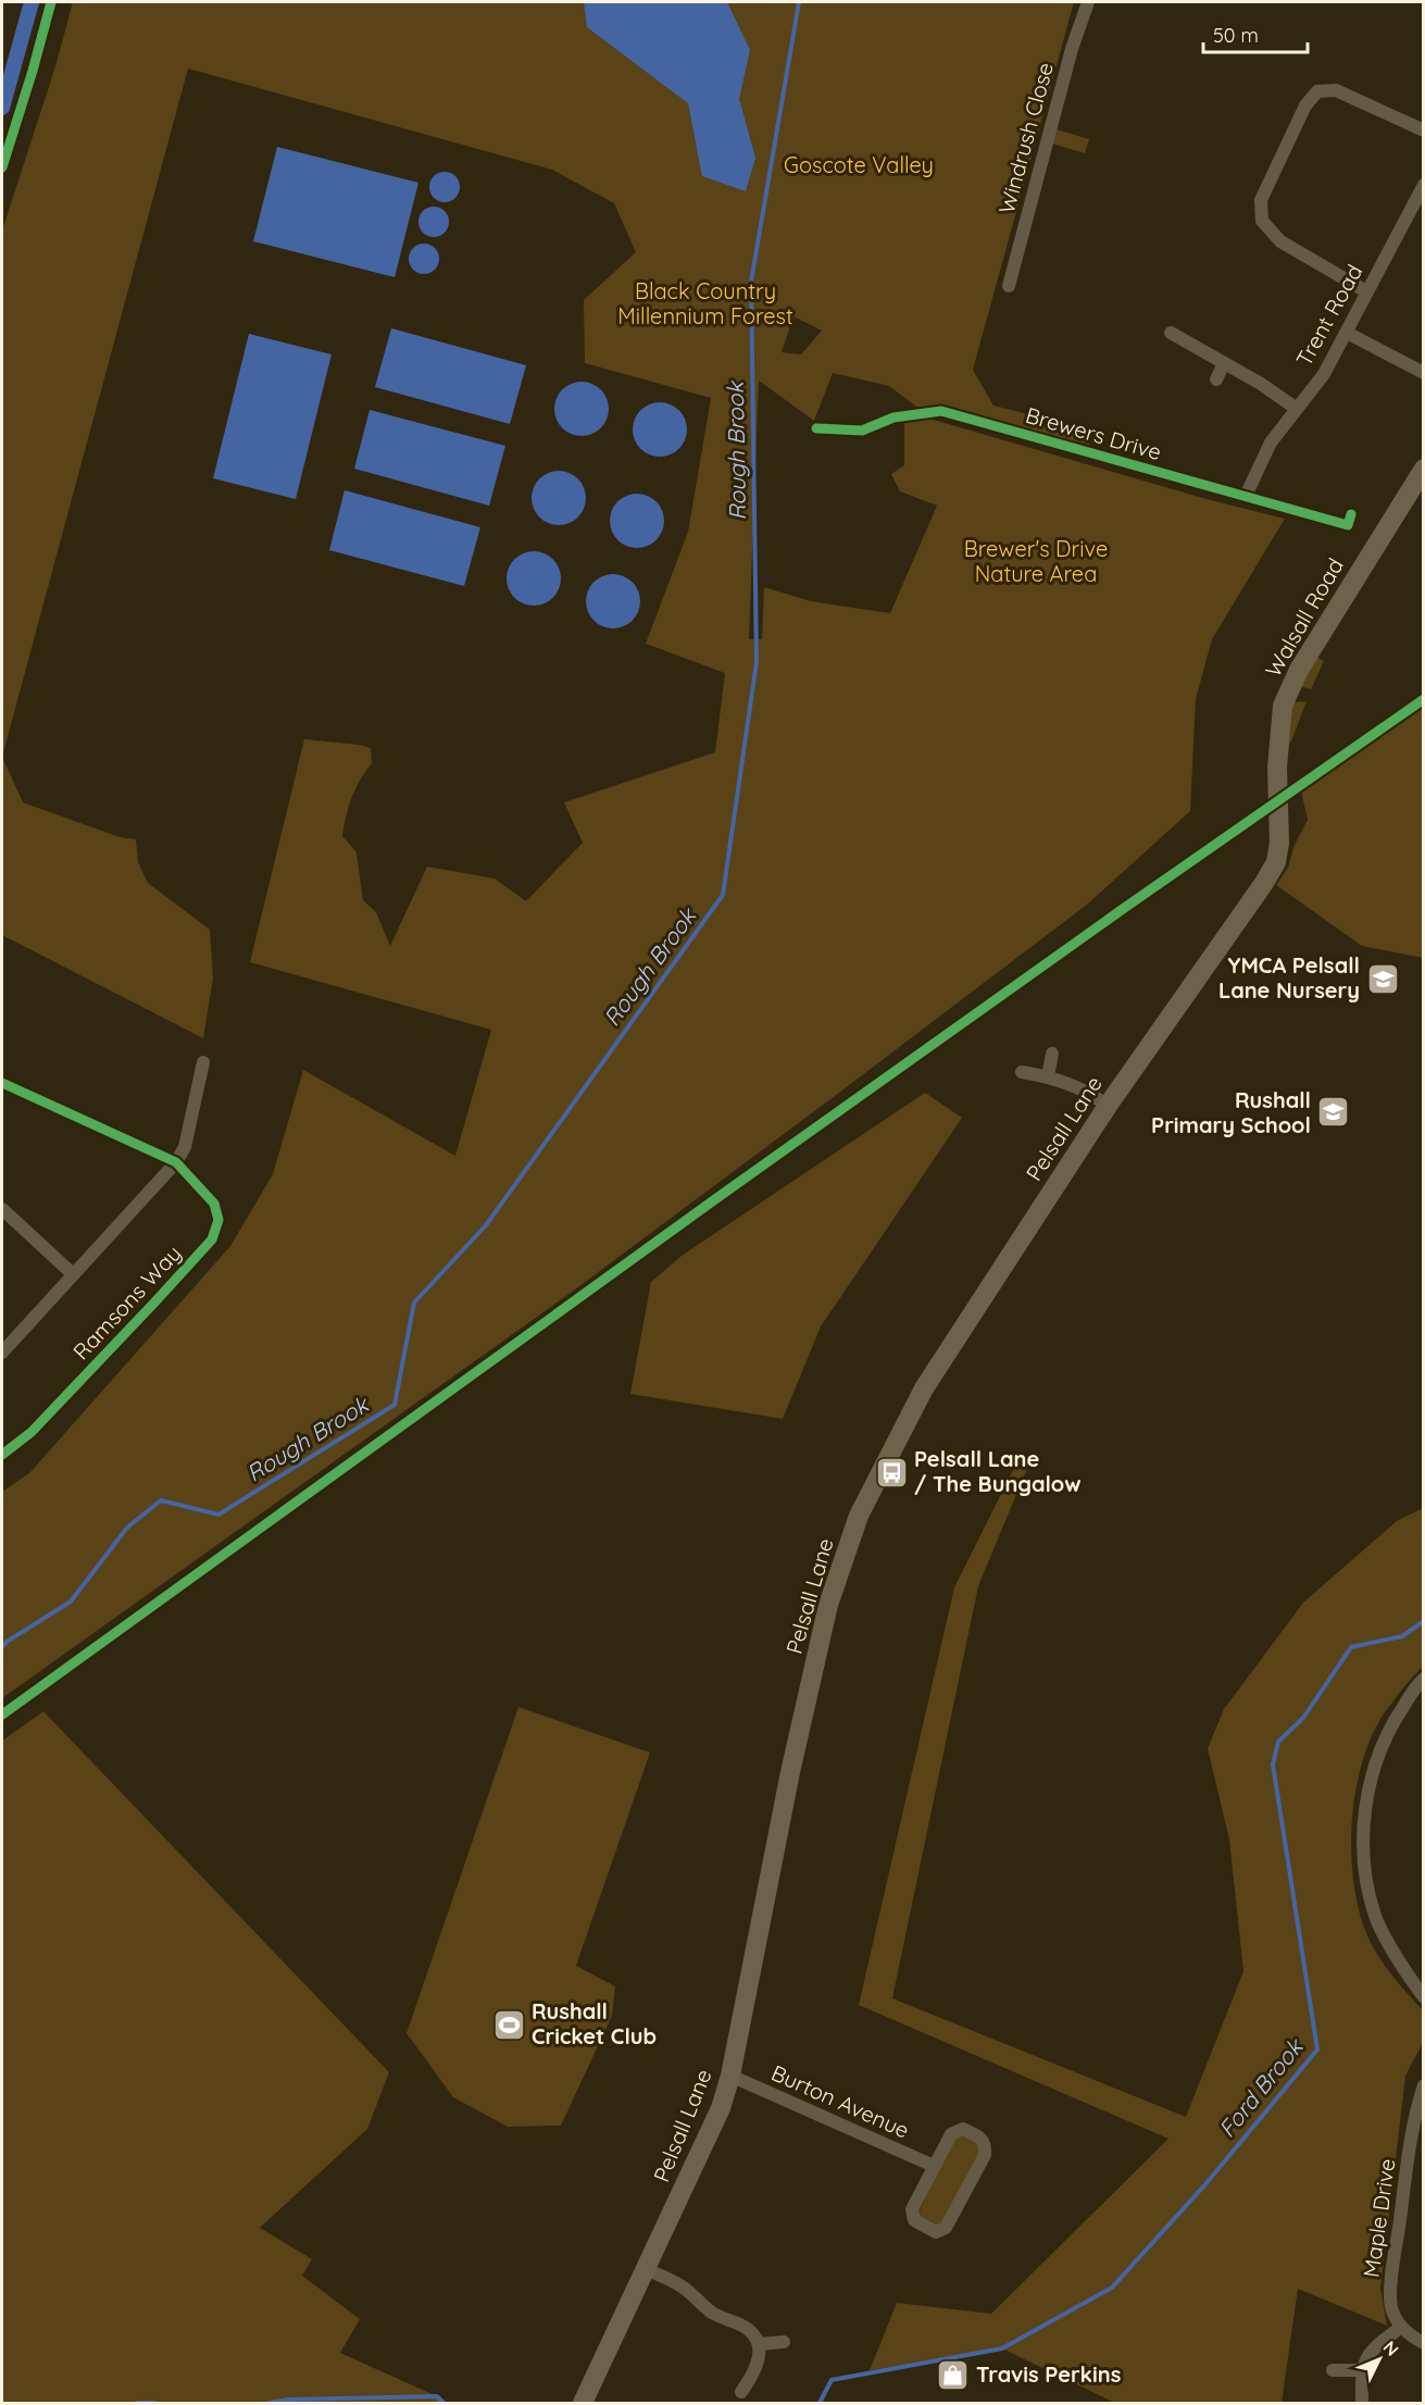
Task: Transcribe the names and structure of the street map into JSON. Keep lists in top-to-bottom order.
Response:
{
  "streets": {
    "main road": ["Walsall Road", "Pelsall Lane"],
    "street": [
      "Windrush Close",
      "Trent Road",
      "Brewers Drive",
      "Ramsons Way",
      "Burton Avenue",
      "Maple Drive"
    ]
  },
  "crossings": [
    ["Trent Road", "Brewers Drive"],
    ["Walsall Road", "Pelsall Lane"],
    ["Pelsall Lane", "Burton Avenue"]
  ],
  "water": ["Rough Brook", "Ford Brook"],
  "parks": ["Goscote Valley", "Black Country Millennium Forest", "Brewer's Drive Nature Area"],
  "places": {
    "school or university": ["YMCA Pelsall Lane Nursery", "Rushall Primary School"],
    "bus stop": ["Pelsall Lane / The Bungalow"],
    "sports": ["Rushall Cricket Club"],
    "shop": ["Travis Perkins"]
  },
  "scale_bar": "50 m",
  "north": "top right"
}
